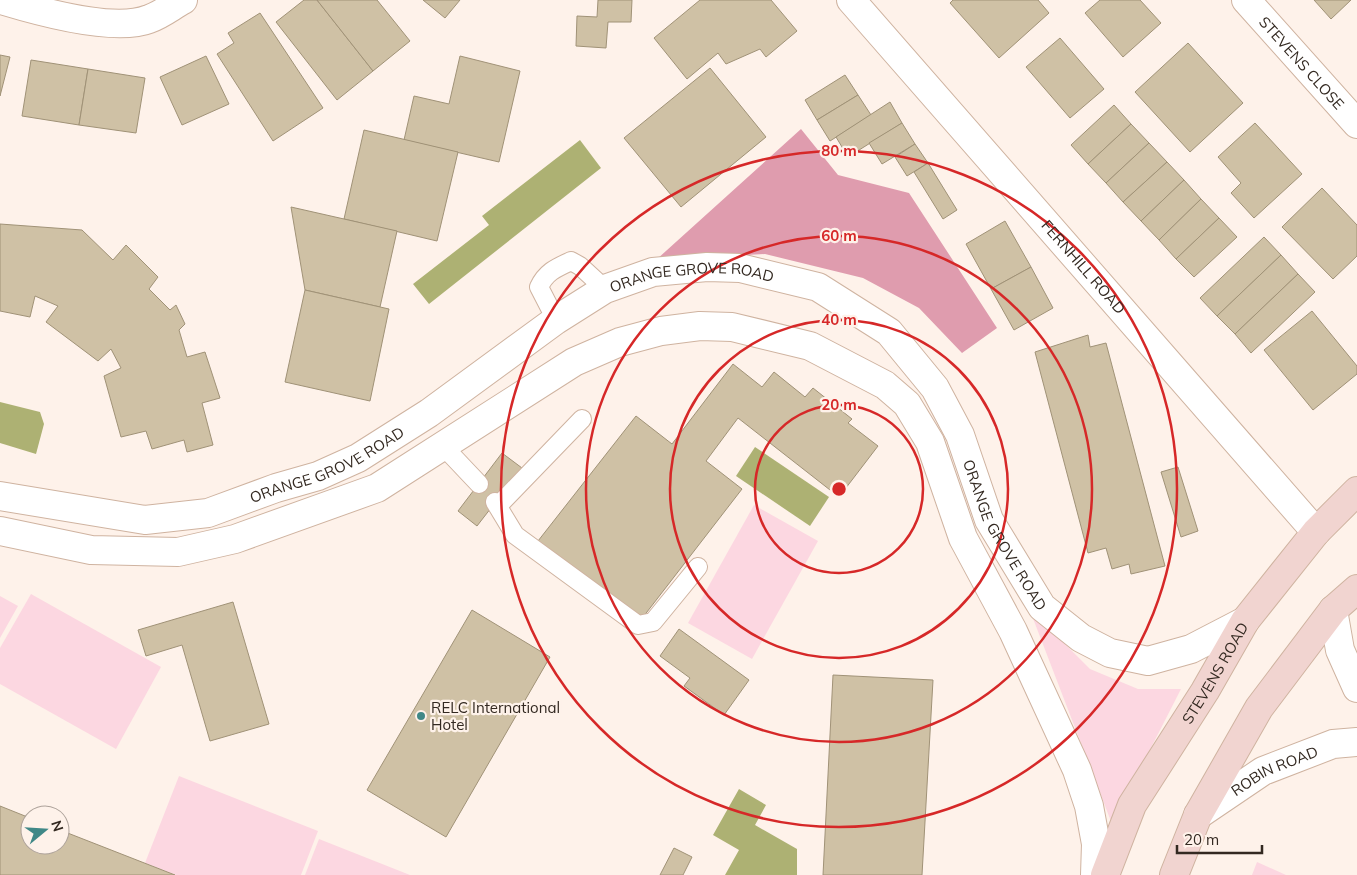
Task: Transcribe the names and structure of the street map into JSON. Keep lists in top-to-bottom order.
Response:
{
  "streets": {
    "main road": ["STEVENS ROAD"],
    "street": [
      "STEVENS CLOSE",
      "FERNHILL ROAD",
      "ORANGE GROVE ROAD",
      "ROBIN ROAD"
    ]
  },
  "crossings": [
    ["FERNHILL ROAD", "STEVENS ROAD"],
    ["ORANGE GROVE ROAD", "STEVENS ROAD"]
  ],
  "places": ["RELC International Hotel"],
  "scale_bar": "20 m",
  "north": "right",
  "rings": [
    "80 m",
    "60 m",
    "40 m",
    "20 m"
  ]
}
